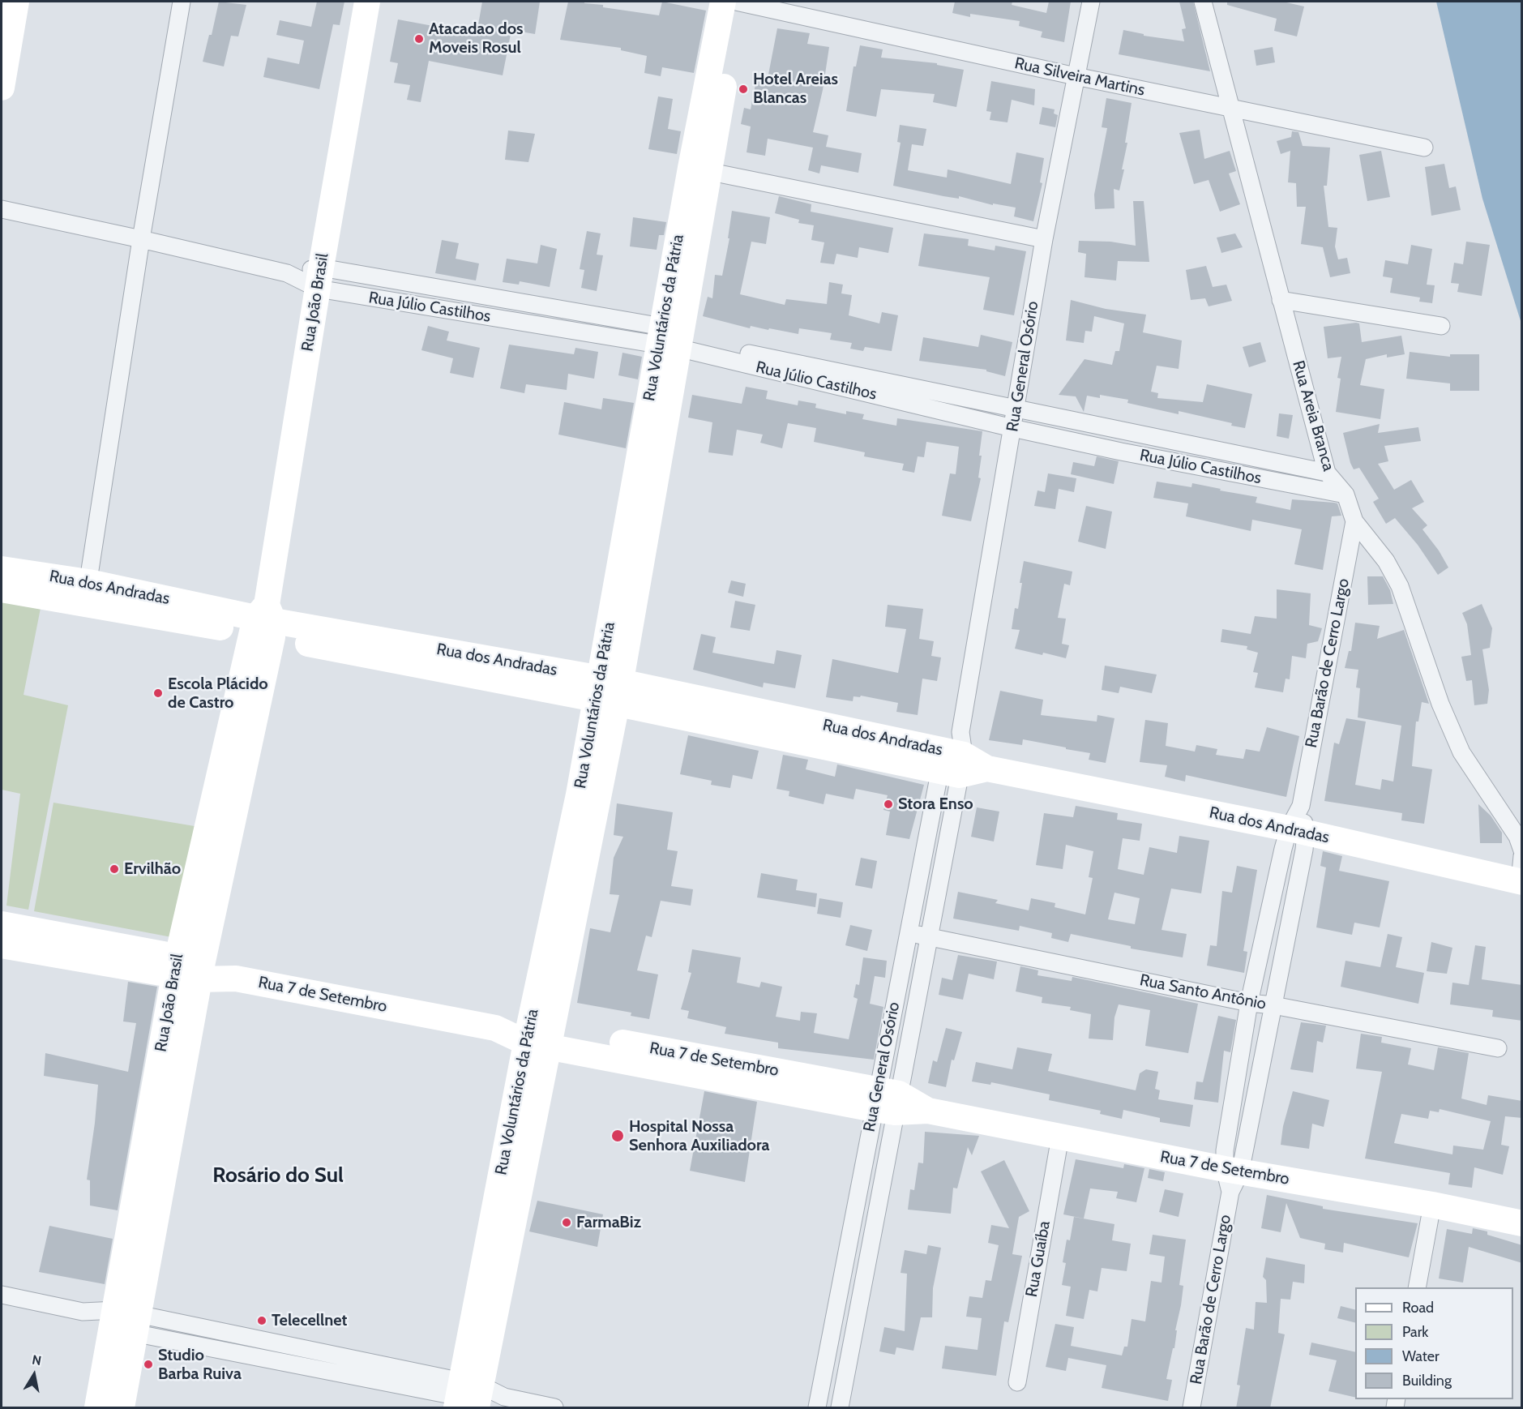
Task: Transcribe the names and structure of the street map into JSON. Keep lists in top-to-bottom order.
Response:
{
  "streets": {
    "street": [
      "Rua Silveira Martins",
      "Rua João Brasil",
      "Rua Júlio Castilhos",
      "Rua Voluntários da Pátria",
      "Rua General Osório",
      "Rua Areia Branca",
      "Rua dos Andradas",
      "Rua Barão de Cerro Largo",
      "Rua Santo Antônio",
      "Rua 7 de Setembro",
      "Rua Guaíba"
    ]
  },
  "crossings": [
    ["Rua Silveira Martins", "Rua Voluntários da Pátria"],
    ["Rua Silveira Martins", "Rua General Osório"],
    ["Rua Silveira Martins", "Rua Areia Branca"],
    ["Rua João Brasil", "Rua Júlio Castilhos"],
    ["Rua João Brasil", "Rua dos Andradas"],
    ["Rua João Brasil", "Rua 7 de Setembro"],
    ["Rua Júlio Castilhos", "Rua Voluntários da Pátria"],
    ["Rua Júlio Castilhos", "Rua General Osório"],
    ["Rua Júlio Castilhos", "Rua Areia Branca"],
    ["Rua Voluntários da Pátria", "Rua dos Andradas"],
    ["Rua Voluntários da Pátria", "Rua 7 de Setembro"],
    ["Rua General Osório", "Rua dos Andradas"],
    ["Rua General Osório", "Rua Santo Antônio"],
    ["Rua General Osório", "Rua 7 de Setembro"],
    ["Rua Areia Branca", "Rua Barão de Cerro Largo"],
    ["Rua dos Andradas", "Rua Barão de Cerro Largo"],
    ["Rua Barão de Cerro Largo", "Rua Santo Antônio"],
    ["Rua Barão de Cerro Largo", "Rua 7 de Setembro"],
    ["Rua 7 de Setembro", "Rua Guaíba"]
  ],
  "districts": ["Rosário do Sul"],
  "places": [
    "Atacadao dos Moveis Rosul",
    "Hotel Areias Blancas",
    "Escola Plácido de Castro",
    "Stora Enso",
    "Ervilhão",
    "Hospital Nossa Senhora Auxiliadora",
    "FarmaBiz",
    "Telecellnet",
    "Studio Barba Ruiva"
  ],
  "legend": [
    "Road",
    "Park",
    "Water",
    "Building"
  ],
  "north": "top"
}
